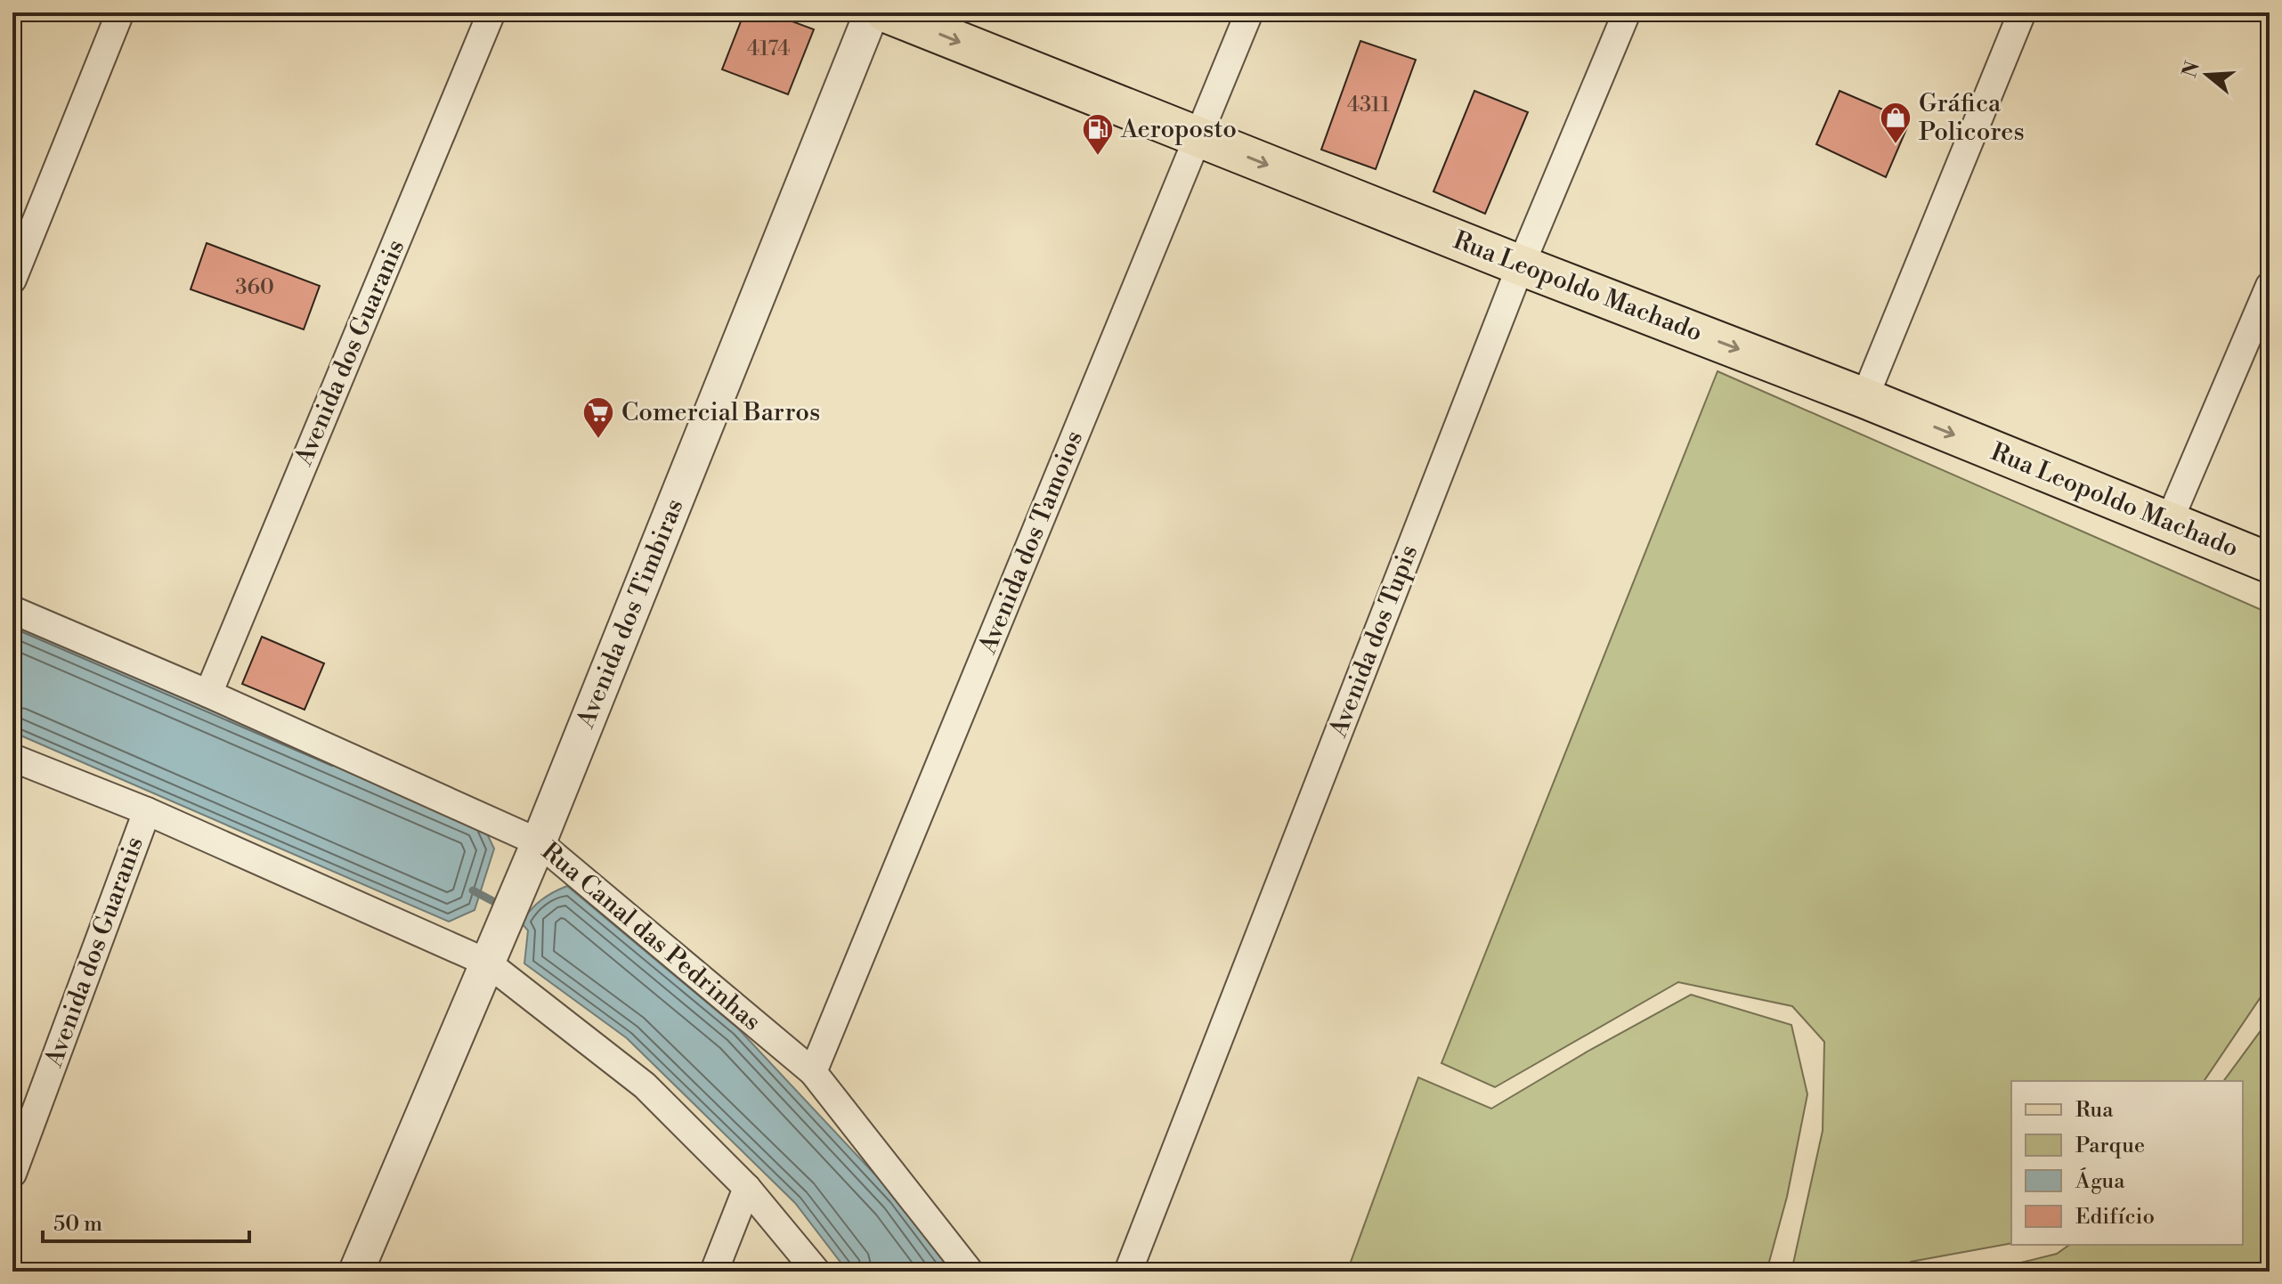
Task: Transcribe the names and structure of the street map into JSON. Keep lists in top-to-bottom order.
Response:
{
  "streets": {
    "main road": ["Rua Leopoldo Machado"],
    "street": [
      "Avenida dos Guaranis",
      "Avenida dos Tamoios",
      "Avenida dos Timbiras",
      "Avenida dos Tupis",
      "Rua Canal das Pedrinhas"
    ]
  },
  "crossings": [
    ["Rua Leopoldo Machado", "Avenida dos Tamoios"],
    ["Rua Leopoldo Machado", "Avenida dos Tupis"],
    ["Avenida dos Guaranis", "Rua Canal das Pedrinhas"],
    ["Avenida dos Tamoios", "Rua Canal das Pedrinhas"],
    ["Avenida dos Timbiras", "Rua Canal das Pedrinhas"]
  ],
  "one_way": ["Rua Leopoldo Machado"],
  "places": {
    "shop": ["Gráfica Policores"],
    "fuel station": ["Aeroposto"],
    "supermarket": ["Comercial Barros"]
  },
  "house_numbers": ["4174", "4311", "360"],
  "legend": [
    "Rua",
    "Parque",
    "Água",
    "Edifício"
  ],
  "scale_bar": "50 m",
  "north": "left"
}
